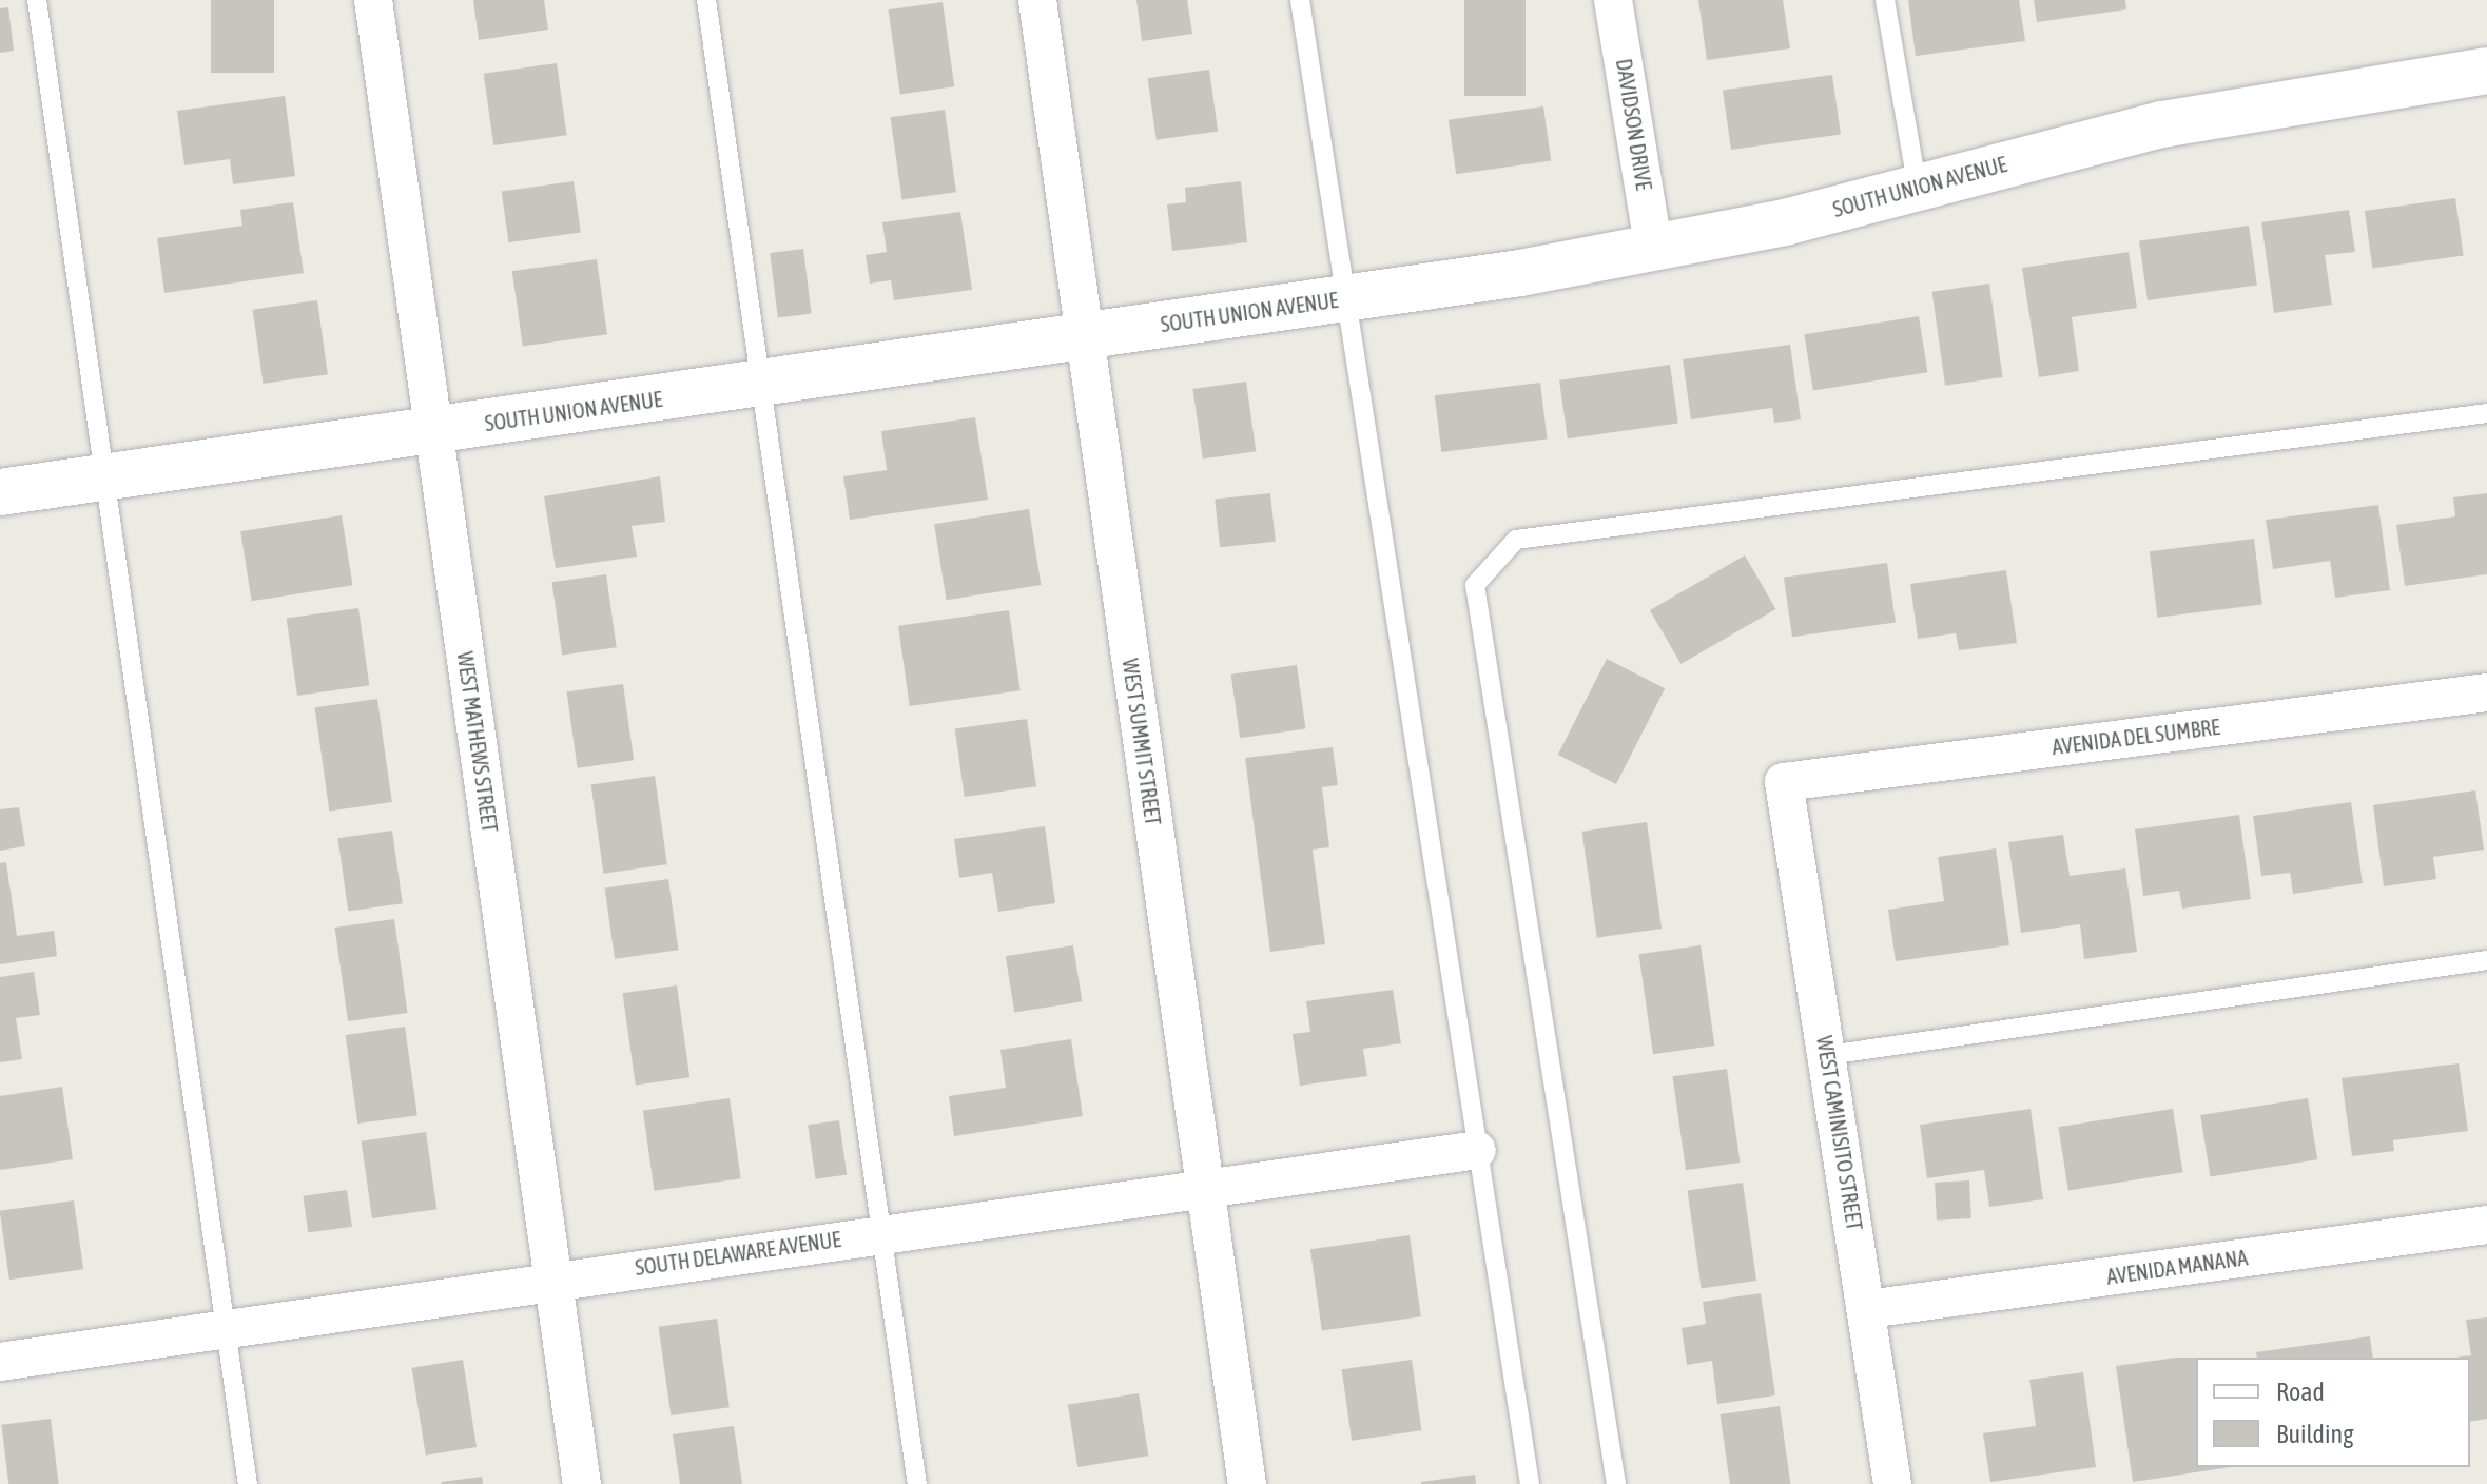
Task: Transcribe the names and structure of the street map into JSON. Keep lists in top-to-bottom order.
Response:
{
  "streets": {
    "main road": ["SOUTH UNION AVENUE"],
    "street": [
      "DAVIDSON DRIVE",
      "AVENIDA DEL SUMBRE",
      "WEST MATHEWS STREET",
      "WEST SUMMIT STREET",
      "WEST CAMINISITO STREET",
      "SOUTH DELAWARE AVENUE",
      "AVENIDA MANANA"
    ]
  },
  "crossings": [
    ["DAVIDSON DRIVE", "SOUTH UNION AVENUE"],
    ["SOUTH UNION AVENUE", "WEST MATHEWS STREET"],
    ["SOUTH UNION AVENUE", "WEST SUMMIT STREET"],
    ["AVENIDA DEL SUMBRE", "WEST CAMINISITO STREET"],
    ["WEST MATHEWS STREET", "SOUTH DELAWARE AVENUE"],
    ["WEST SUMMIT STREET", "SOUTH DELAWARE AVENUE"],
    ["WEST CAMINISITO STREET", "AVENIDA MANANA"]
  ],
  "legend": ["Road", "Building"]
}
